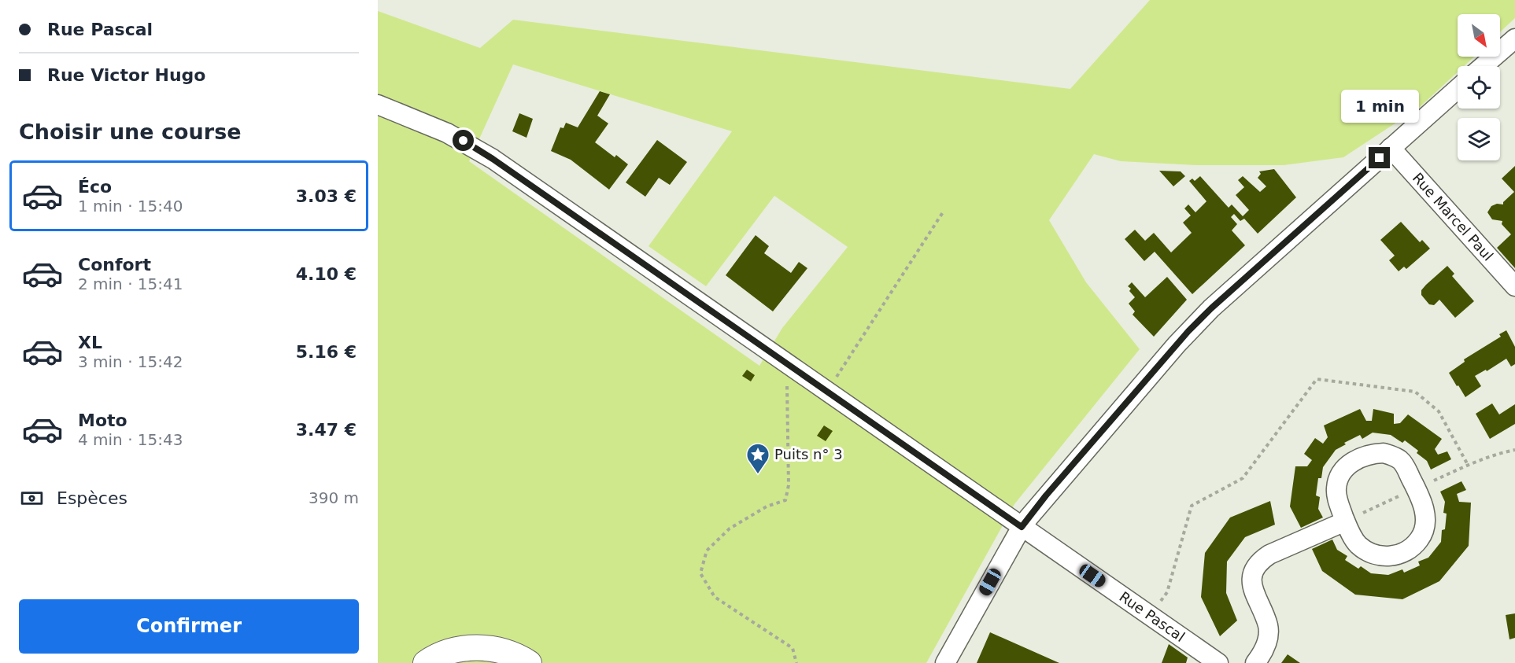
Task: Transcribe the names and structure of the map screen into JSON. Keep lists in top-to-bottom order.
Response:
{
  "streets": {
    "street": ["Rue Marcel Paul", "Rue Pascal"]
  },
  "places": {
    "place": ["Puits n° 3"]
  },
  "north": "bottom right",
  "page": {
    "banner": ["Rue Pascal", "Rue Victor Hugo"],
    "bubble": "1 min",
    "heading": "Choisir une course",
    "list": [
      {
        "name": "Éco",
        "note": "1 min · 15:40",
        "value": "3.03 €"
      },
      {
        "name": "Confort",
        "note": "2 min · 15:41",
        "value": "4.10 €"
      },
      {
        "name": "XL",
        "note": "3 min · 15:42",
        "value": "5.16 €"
      },
      {
        "name": "Moto",
        "note": "4 min · 15:43",
        "value": "3.47 €"
      }
    ],
    "pay": ["Espèces", "390 m"],
    "buttons": "Confirmer"
  }
}
